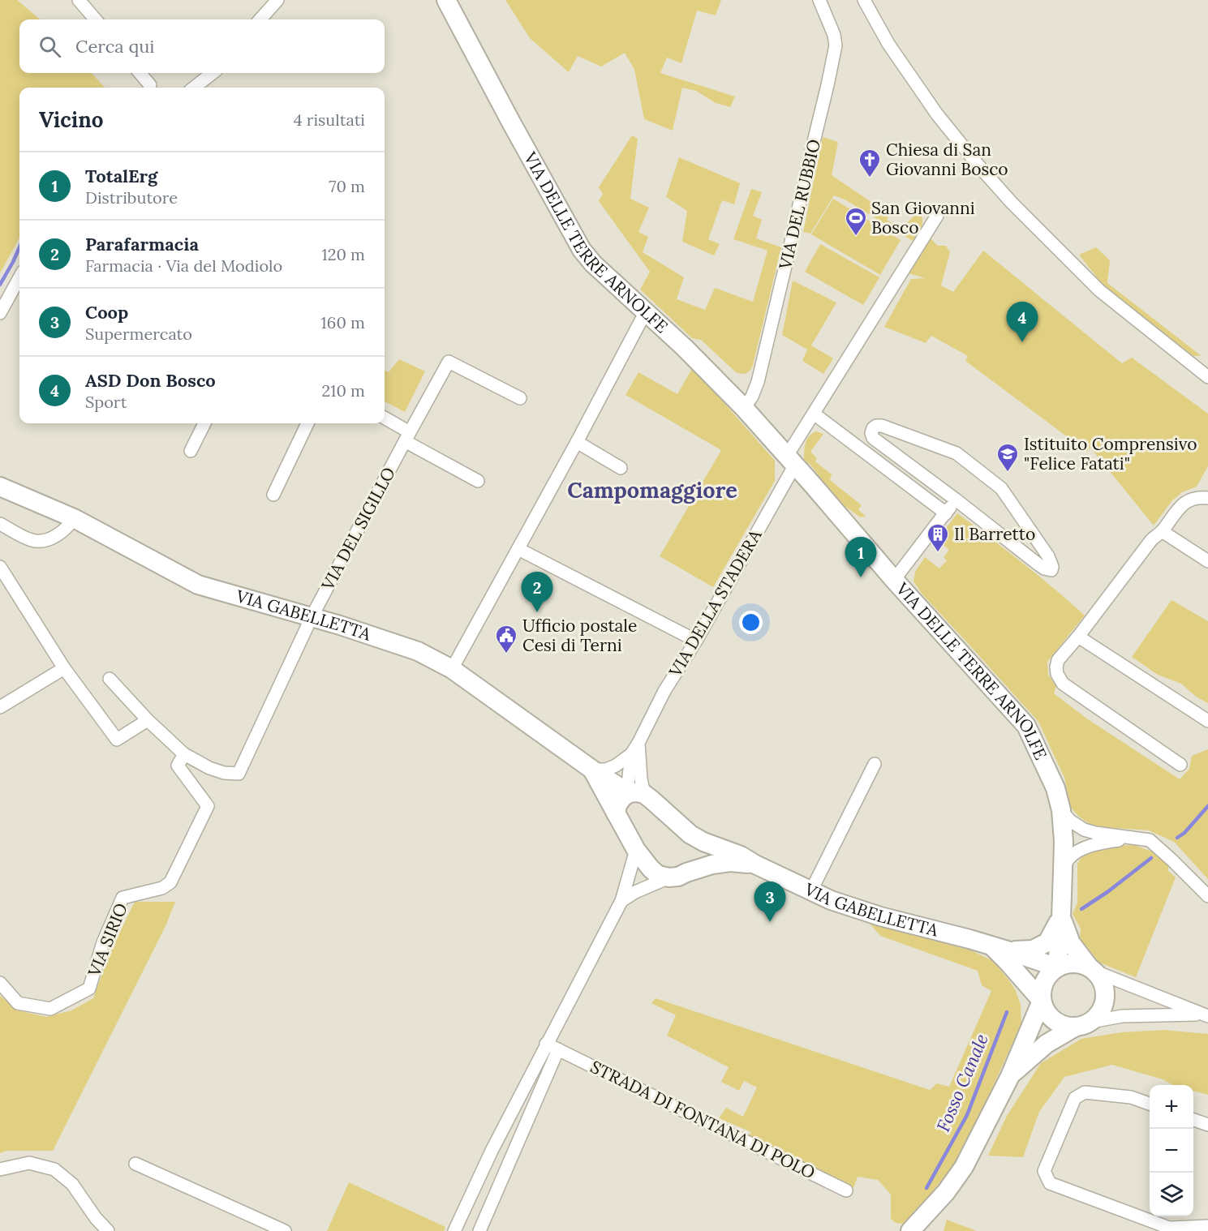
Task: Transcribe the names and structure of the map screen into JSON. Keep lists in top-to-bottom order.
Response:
{
  "streets": {
    "street": [
      "VIA DEL RUBBIO",
      "VIA DELLE TERRE ARNOLFE",
      "VIA DEL SIGILLO",
      "VIA DELLA STADERA",
      "VIA GABELLETTA",
      "VIA SIRIO",
      "STRADA DI FONTANA DI POLO"
    ]
  },
  "crossings": [
    ["VIA DEL RUBBIO", "VIA DELLE TERRE ARNOLFE"],
    ["VIA DELLE TERRE ARNOLFE", "VIA DELLA STADERA"],
    ["VIA DELLE TERRE ARNOLFE", "VIA GABELLETTA"],
    ["VIA DEL SIGILLO", "VIA GABELLETTA"],
    ["VIA DELLA STADERA", "VIA GABELLETTA"]
  ],
  "districts": ["Campomaggiore"],
  "water": ["Fosso Canale"],
  "places": {
    "church": ["Chiesa di San Giovanni Bosco"],
    "sports": ["San Giovanni Bosco"],
    "school or university": ["Istituito Comprensivo \"Felice Fatati\""],
    "building": ["Il Barretto"],
    "public building": ["Ufficio postale Cesi di Terni"]
  },
  "page": {
    "search": "Cerca qui",
    "heading": ["Vicino", "4 risultati"],
    "list": [
      {
        "mark": "1",
        "name": "TotalErg",
        "note": "Distributore",
        "value": "70 m"
      },
      {
        "mark": "2",
        "name": "Parafarmacia",
        "note": "Farmacia · Via del Modiolo",
        "value": "120 m"
      },
      {
        "mark": "3",
        "name": "Coop",
        "note": "Supermercato",
        "value": "160 m"
      },
      {
        "mark": "4",
        "name": "ASD Don Bosco",
        "note": "Sport",
        "value": "210 m"
      }
    ],
    "pins": [
      "4",
      "1",
      "2",
      "3"
    ],
    "map_buttons": ["+", "−"]
  }
}
